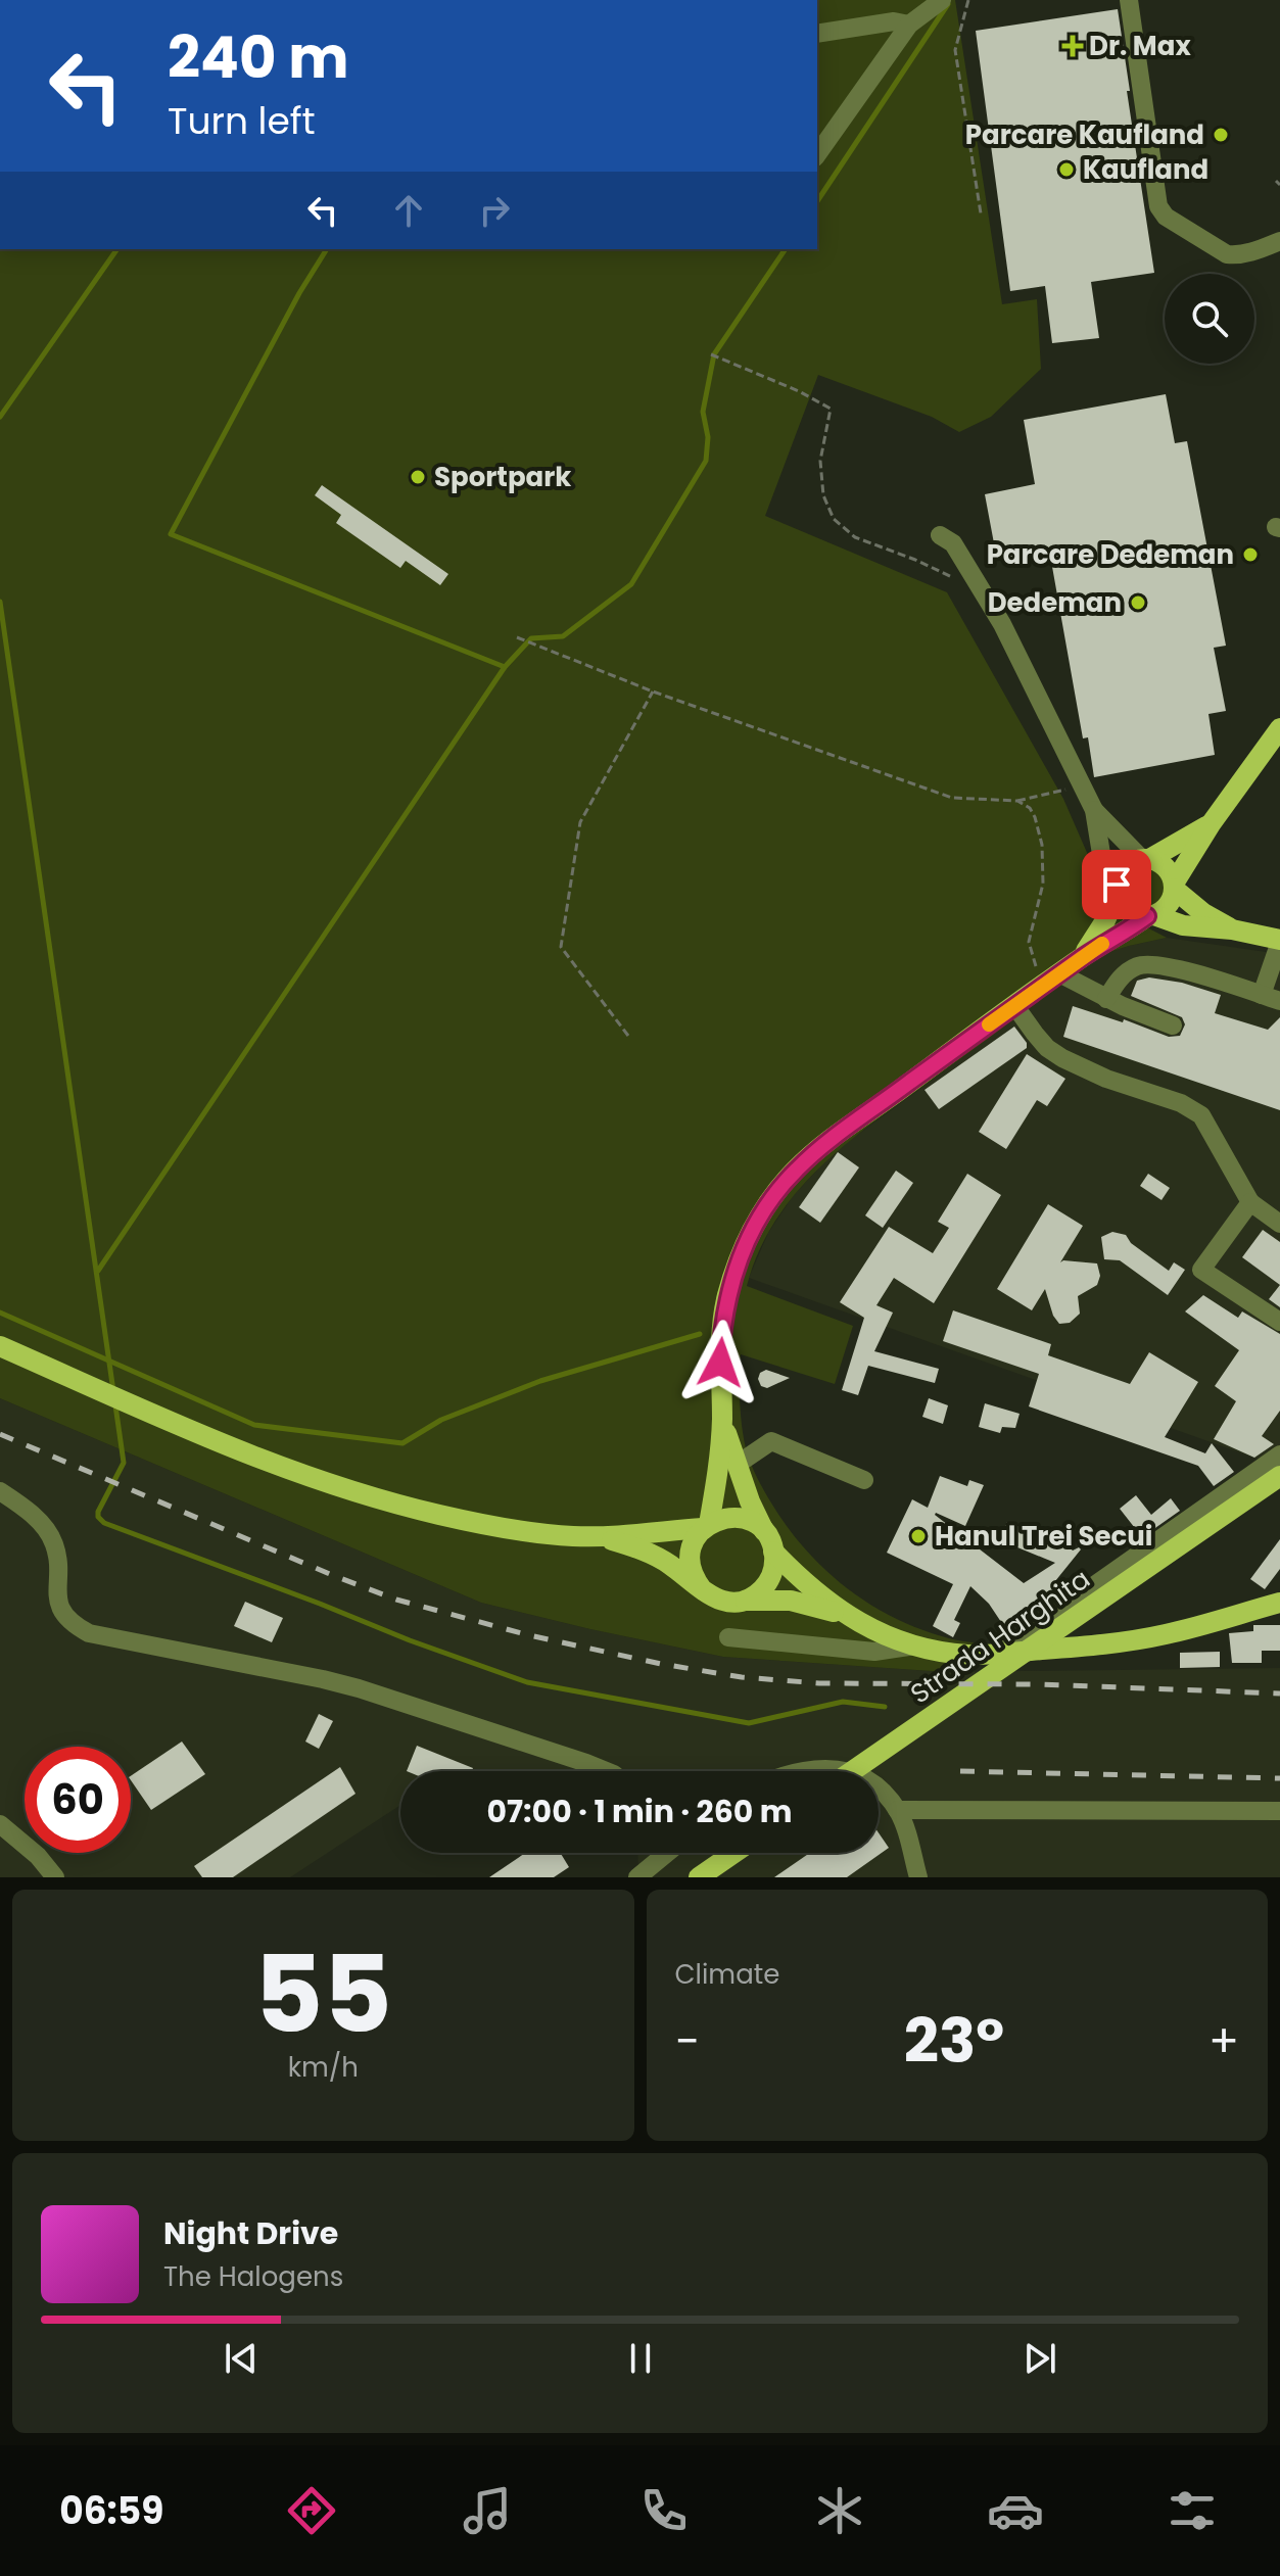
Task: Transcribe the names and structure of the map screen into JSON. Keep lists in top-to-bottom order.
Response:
{
  "streets": {
    "main road": ["Strada Harghita"]
  },
  "places": {
    "health": ["Dr. Max"],
    "other": [
      "Parcare Kaufland",
      "Kaufland",
      "Sportpark",
      "Parcare Dedeman",
      "Dedeman",
      "Hanul Trei Secui"
    ]
  },
  "page": {
    "turn": ["240 m", "Turn left"],
    "limit": "60",
    "trip": "07:00 · 1 min · 260 m",
    "tile": [
      ["55", "km/h"],
      "Climate"
    ],
    "heat": ["−", "23°", "+"],
    "song": ["Night Drive", "The Halogens"],
    "tabs": "06:59"
  }
}
